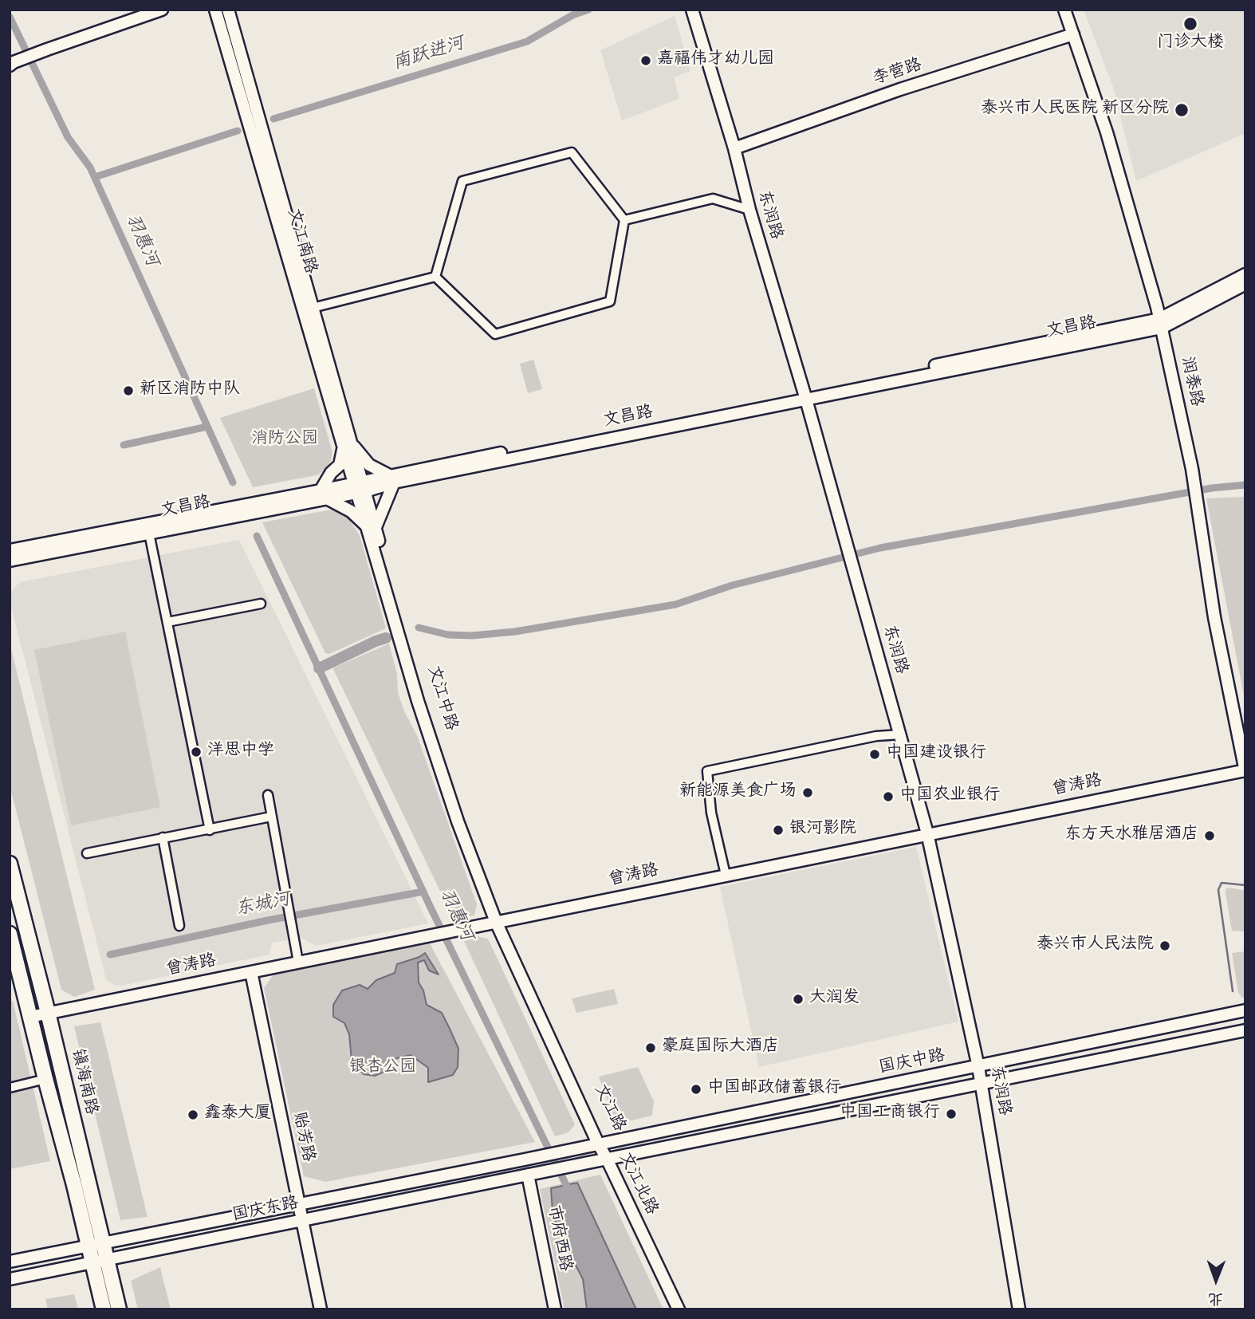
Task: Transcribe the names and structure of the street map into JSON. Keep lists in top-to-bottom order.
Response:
{
  "streets": {
    "highway": ["镇海南路"],
    "main road": [
      "李营路",
      "东润路",
      "文江南路",
      "文昌路",
      "润泰路",
      "文江中路",
      "曾涛路",
      "国庆中路",
      "文江路",
      "贻芳路",
      "文江北路",
      "国庆东路",
      "市府西路"
    ]
  },
  "crossings": [
    ["李营路", "东润路"],
    ["李营路", "润泰路"],
    ["东润路", "文昌路"],
    ["东润路", "曾涛路"],
    ["东润路", "国庆中路"],
    ["东润路", "国庆东路"],
    ["文江南路", "文昌路"],
    ["文江南路", "文江中路"],
    ["文昌路", "润泰路"],
    ["文昌路", "文江中路"],
    ["润泰路", "曾涛路"],
    ["文江中路", "曾涛路"],
    ["文江中路", "文江路"],
    ["曾涛路", "镇海南路"],
    ["曾涛路", "文江路"],
    ["曾涛路", "贻芳路"],
    ["国庆中路", "文江路"],
    ["国庆中路", "国庆东路"],
    ["镇海南路", "国庆东路"],
    ["文江路", "文江北路"],
    ["文江路", "国庆东路"],
    ["贻芳路", "国庆东路"],
    ["文江北路", "国庆东路"],
    ["国庆东路", "市府西路"]
  ],
  "water": ["南跃进河", "羽惠河", "东城河"],
  "parks": ["消防公园", "银杏公园"],
  "places": [
    "门诊大楼",
    "嘉福伟才幼儿园",
    "泰兴市人民医院 新区分院",
    "新区消防中队",
    "洋思中学",
    "中国建设银行",
    "新能源美食广场",
    "中国农业银行",
    "银河影院",
    "东方天水雅居酒店",
    "泰兴市人民法院",
    "大润发",
    "豪庭国际大酒店",
    "中国邮政储蓄银行",
    "中国工商银行",
    "鑫泰大厦"
  ],
  "north": "bottom"
}
